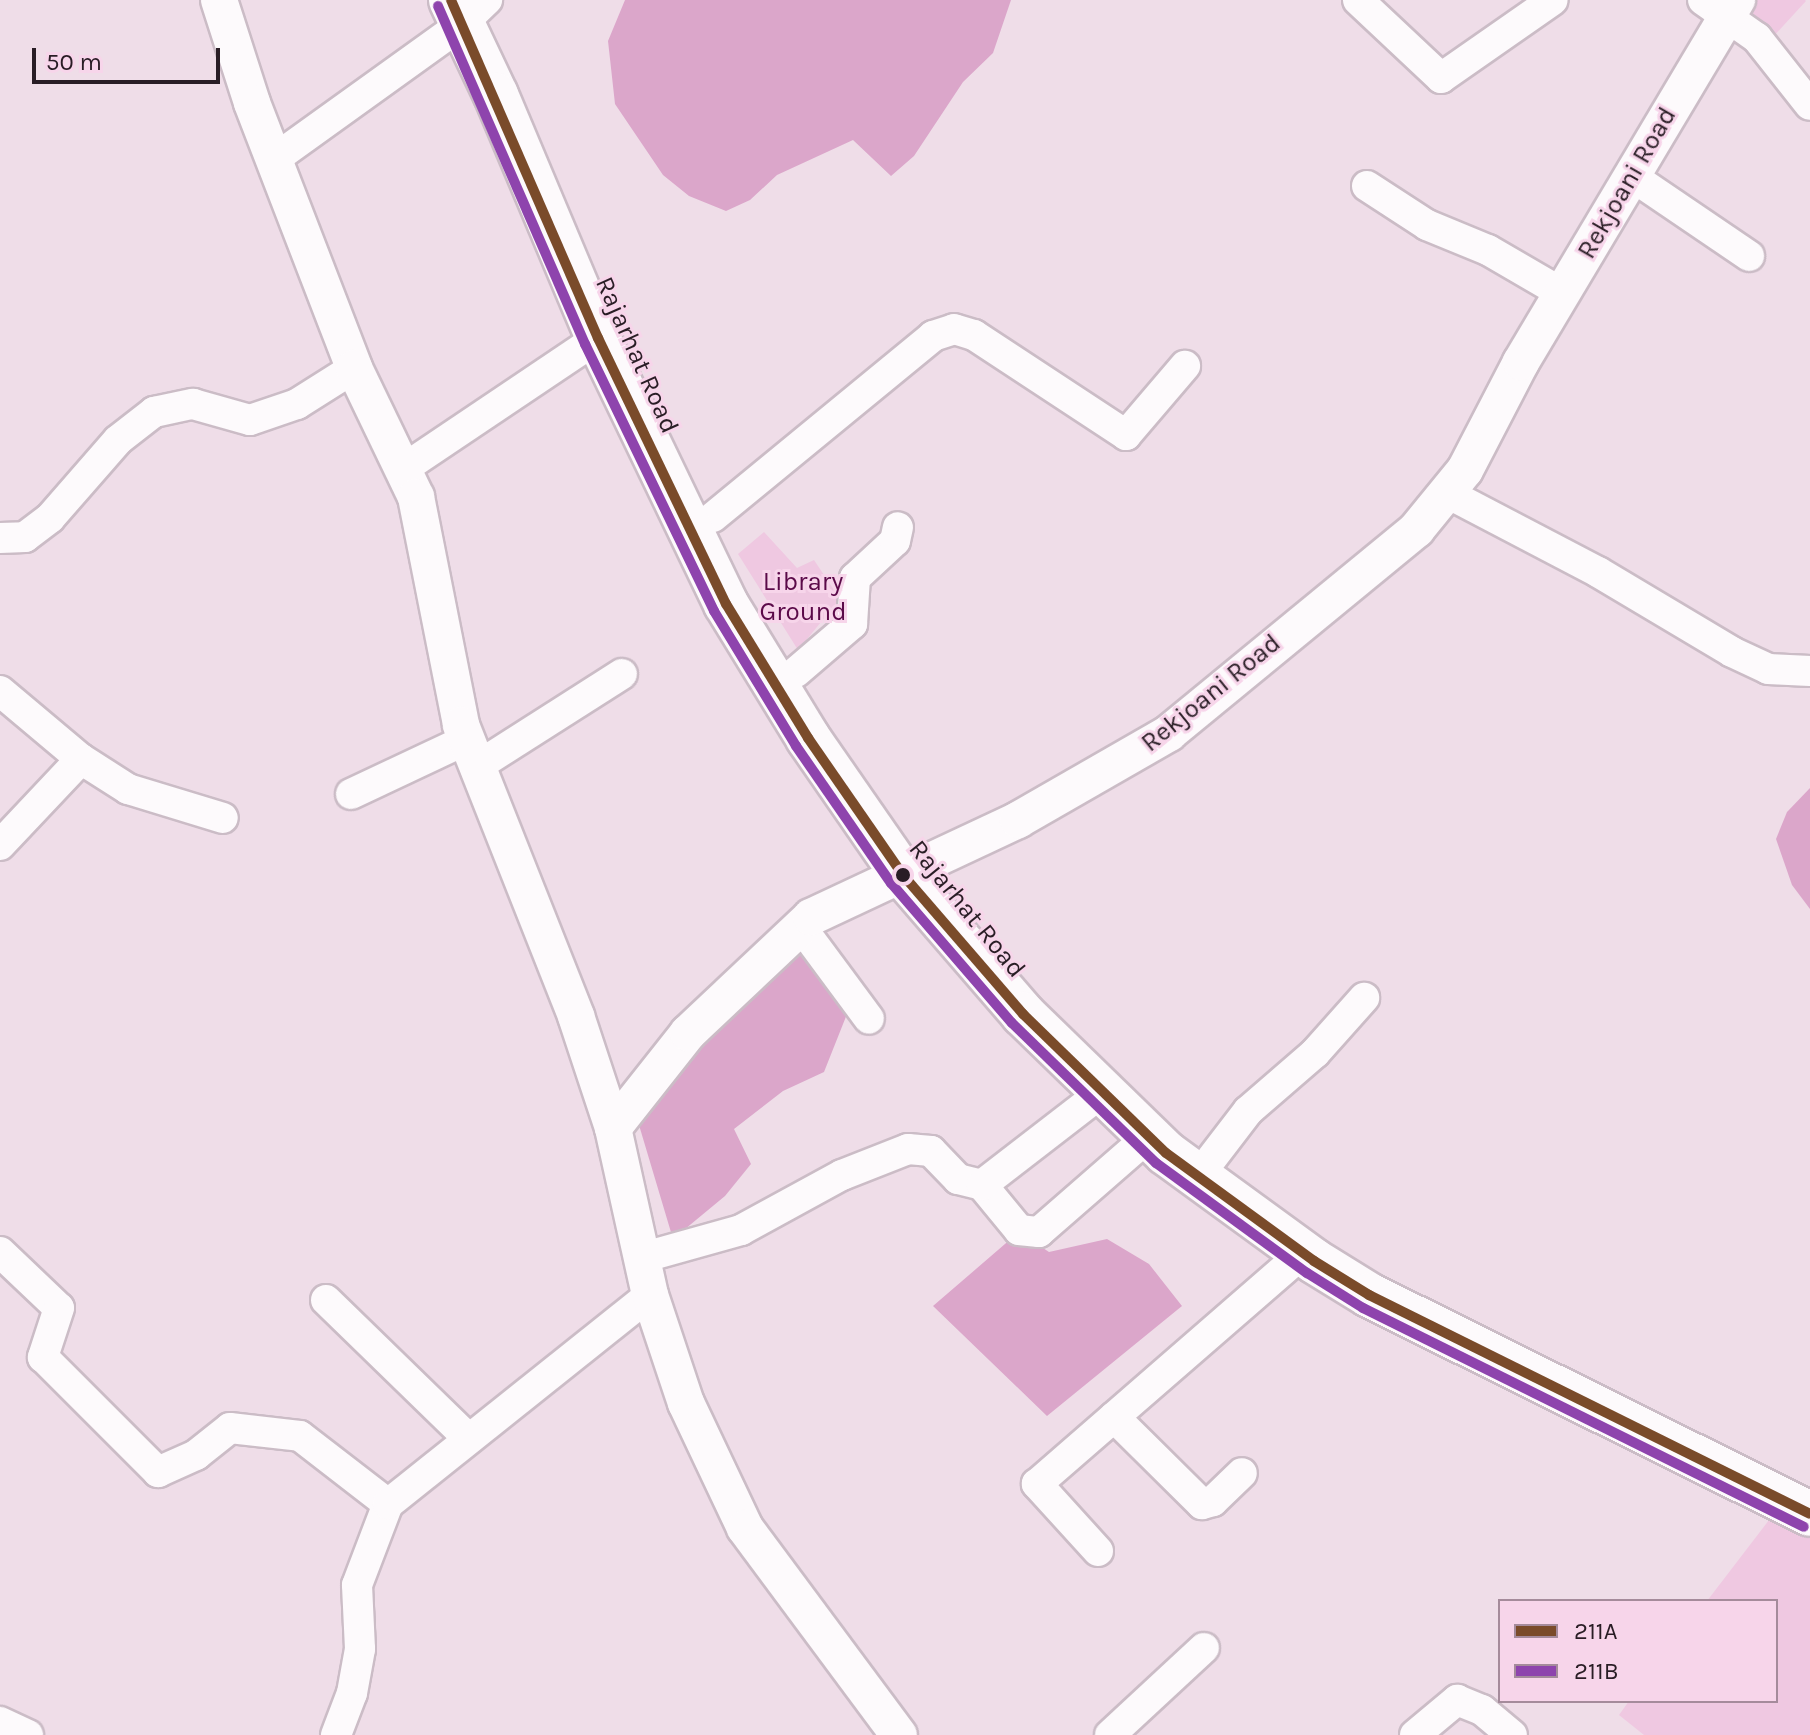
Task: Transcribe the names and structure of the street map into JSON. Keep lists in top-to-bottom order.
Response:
{
  "streets": {
    "main road": ["Rajarhat Road"],
    "street": ["Rekjoani Road"]
  },
  "crossings": [
    ["Rekjoani Road", "Rajarhat Road"]
  ],
  "parks": ["Library Ground"],
  "lines": ["transit line 211A", "transit line 211B"],
  "legend": ["211A", "211B"],
  "scale_bar": "50 m"
}
